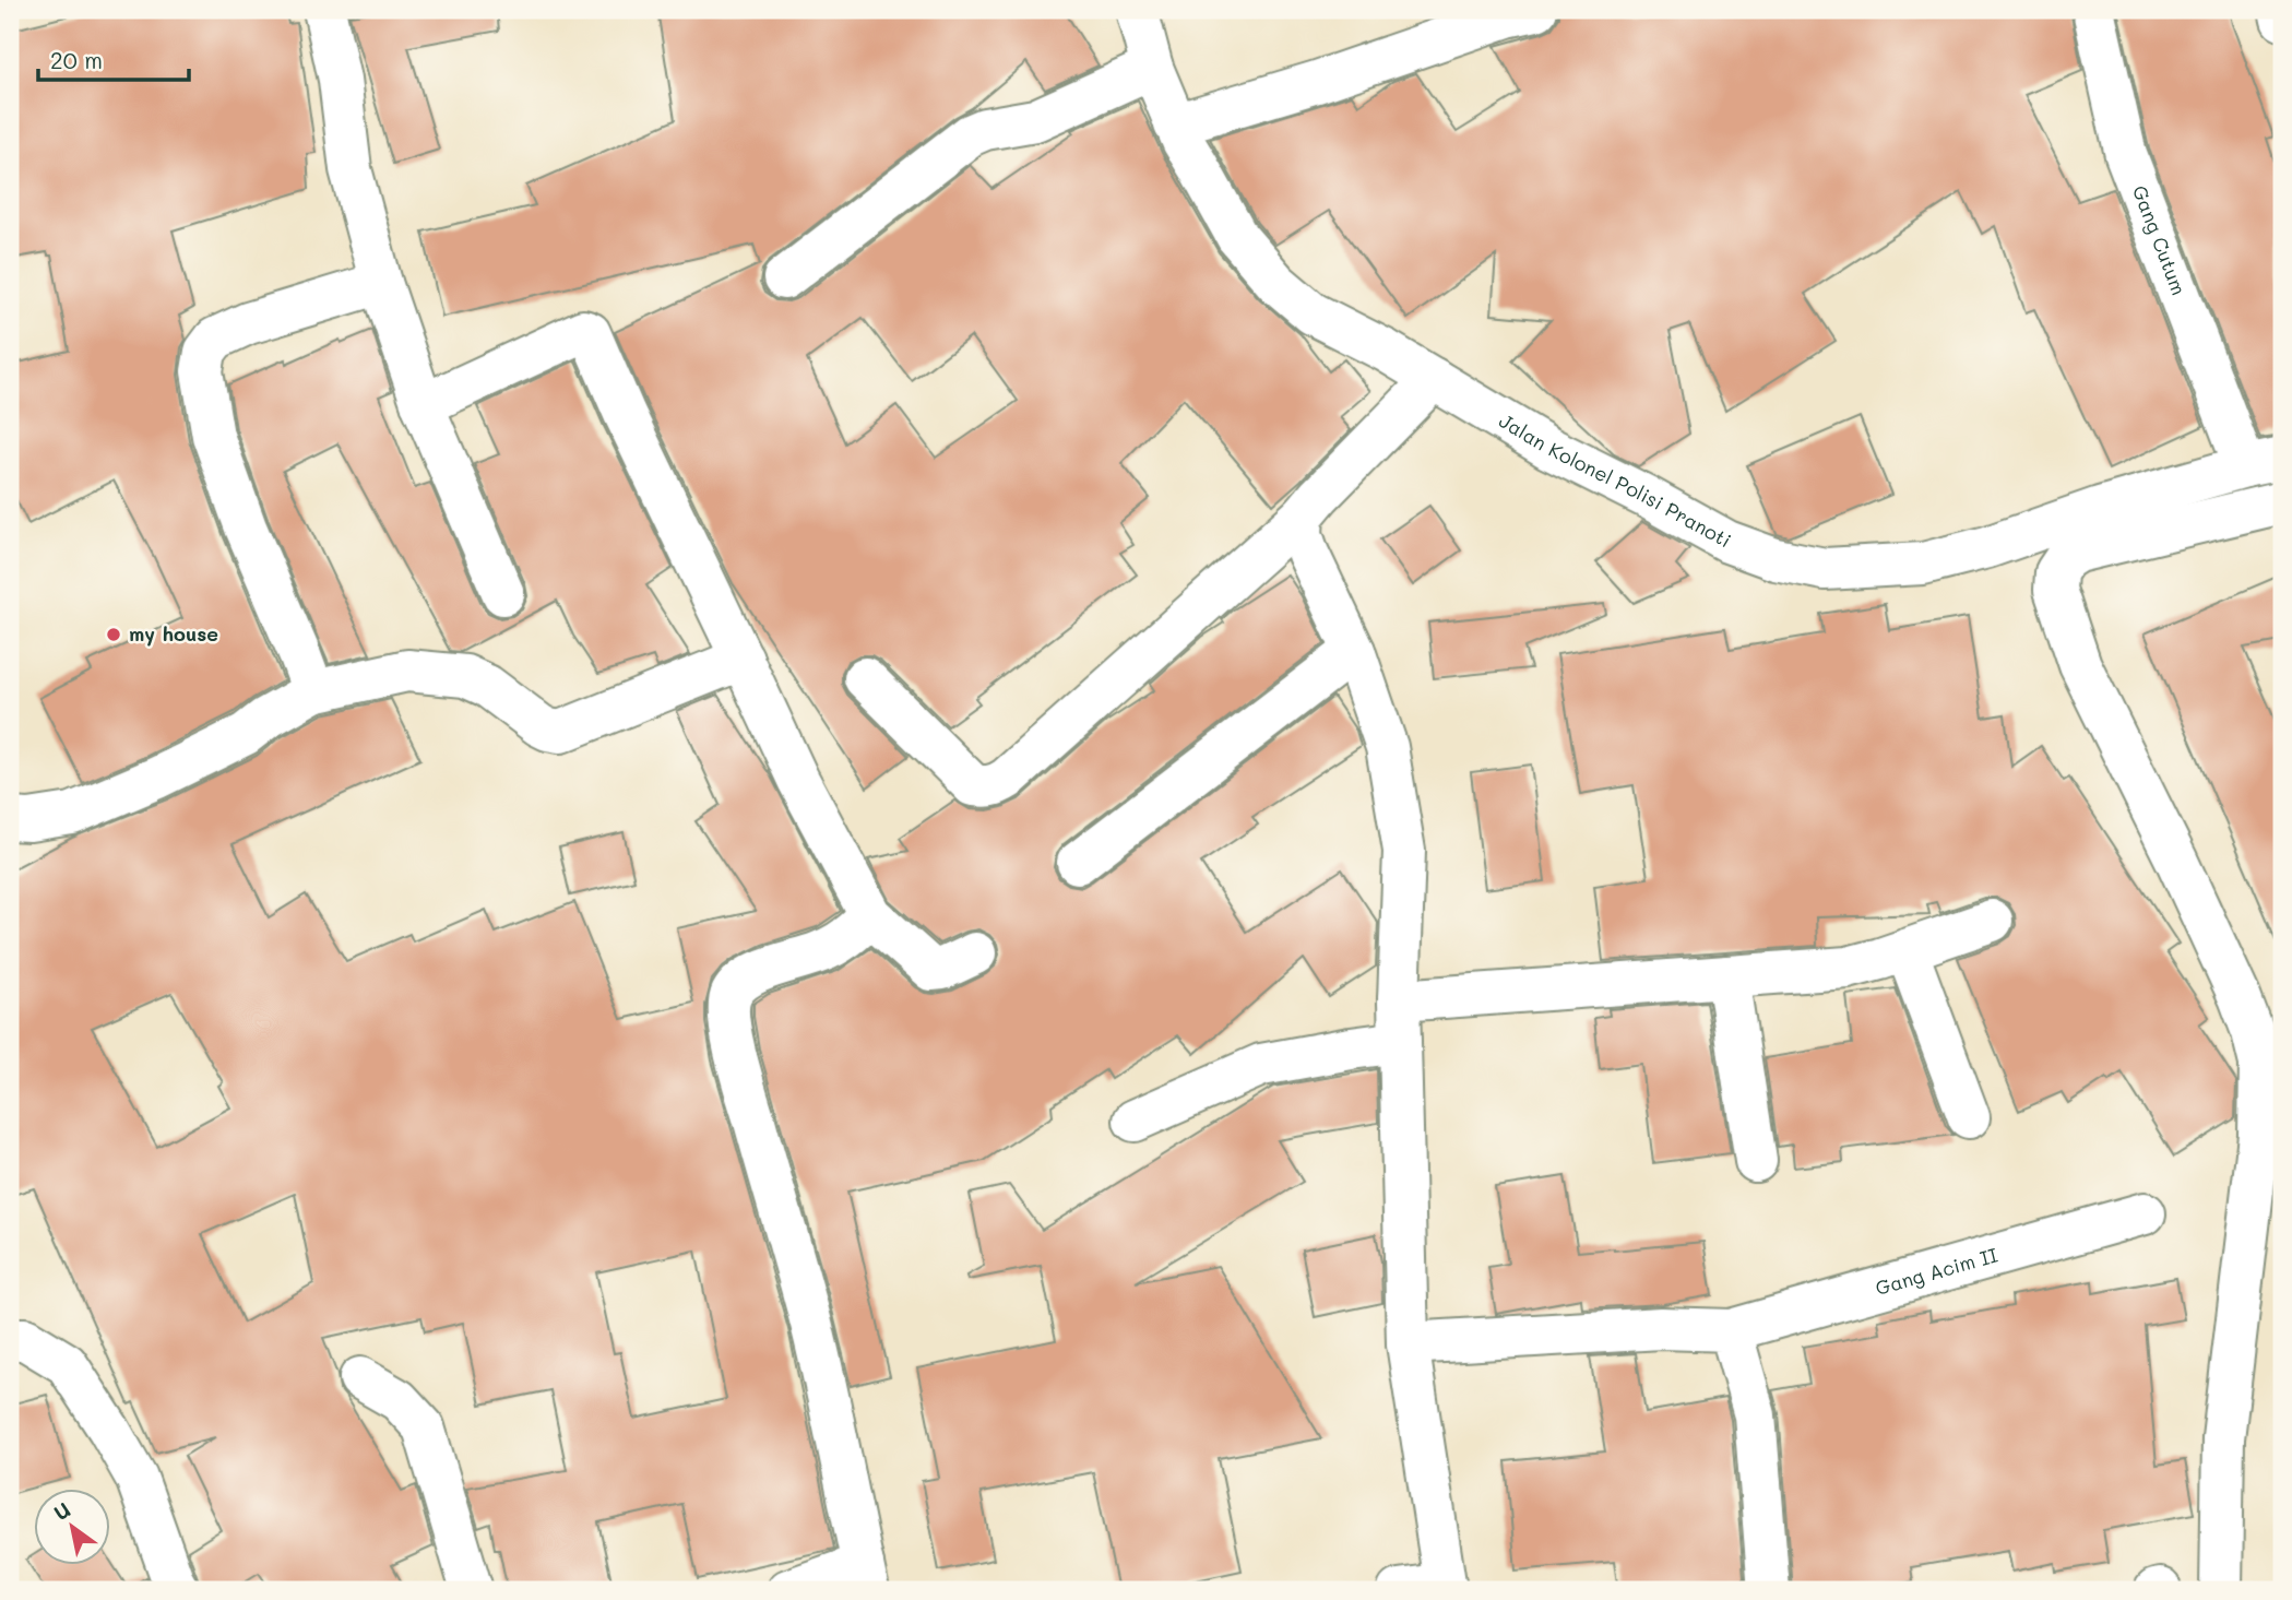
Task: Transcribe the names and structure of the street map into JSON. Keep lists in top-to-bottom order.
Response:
{
  "streets": {
    "street": ["Gang Cutum", "Jalan Kolonel Polisi Pranoti", "Gang Acim II"]
  },
  "crossings": [
    ["Gang Cutum", "Jalan Kolonel Polisi Pranoti"]
  ],
  "places": ["my house"],
  "scale_bar": "20 m",
  "north": "top left"
}
